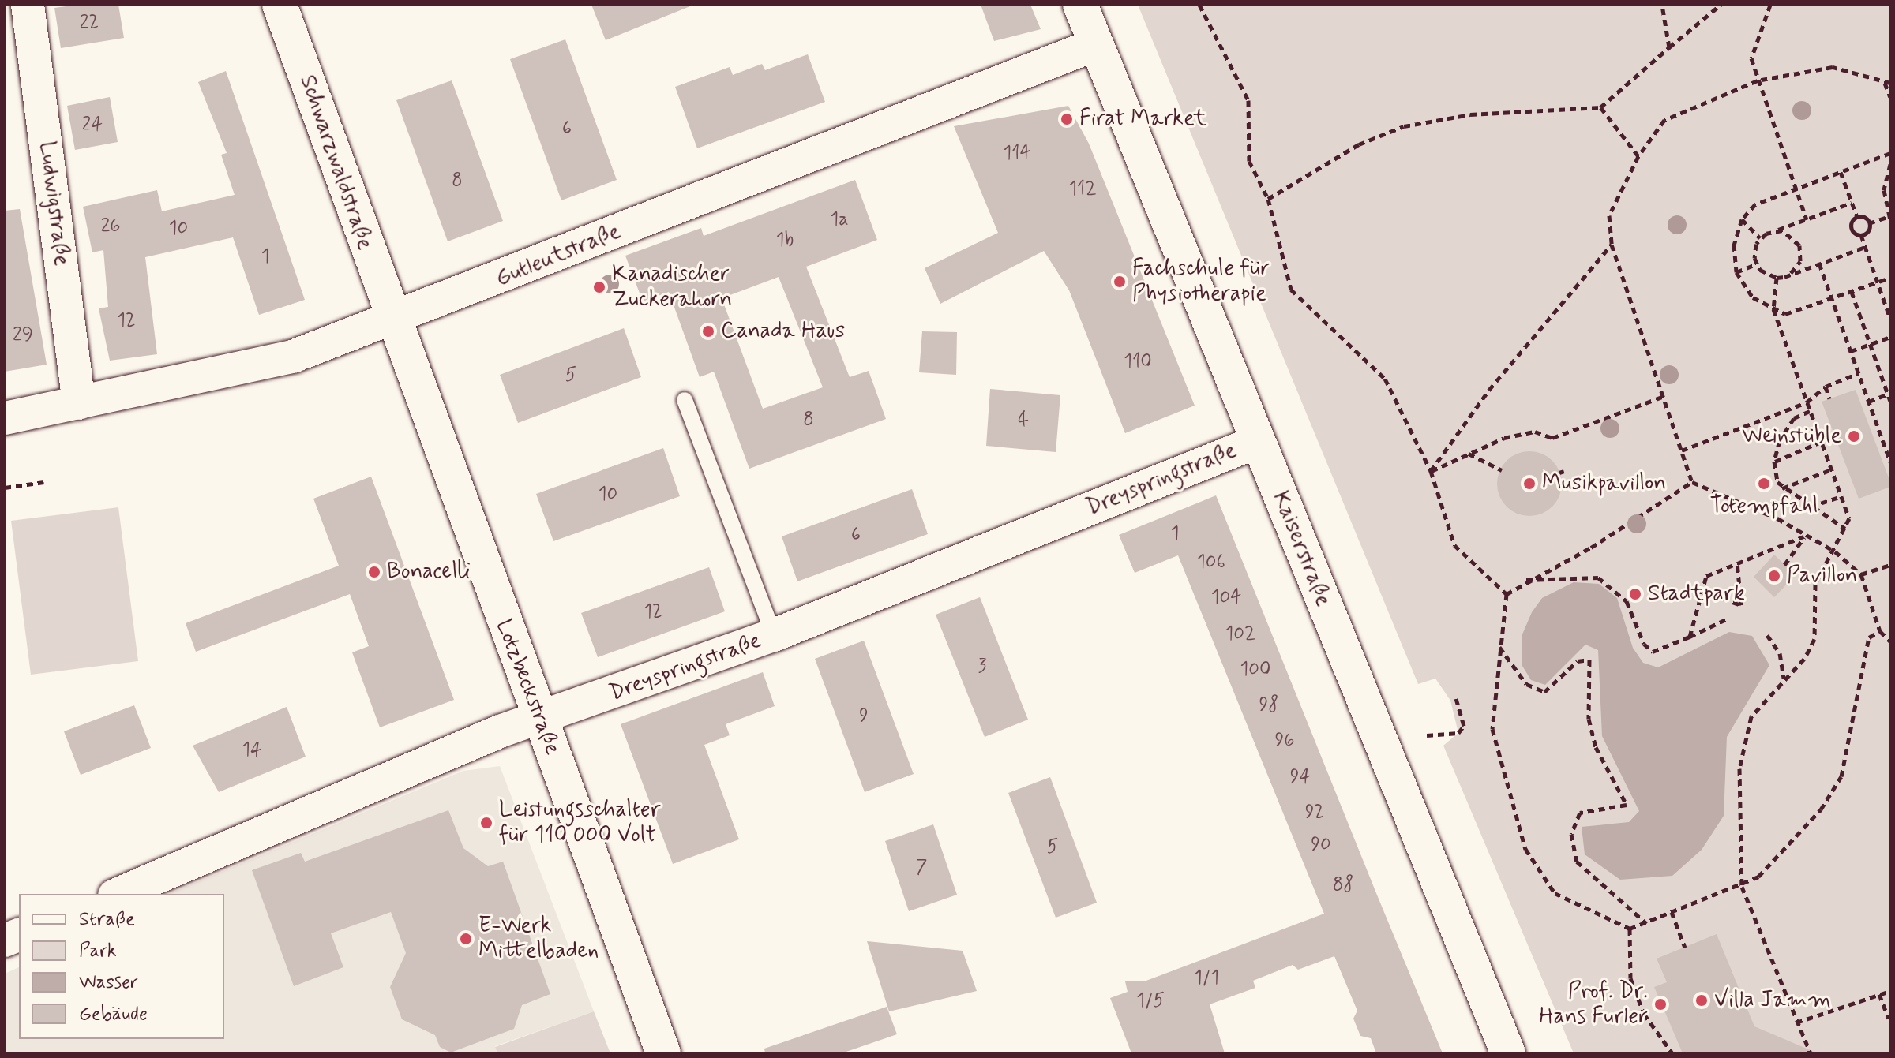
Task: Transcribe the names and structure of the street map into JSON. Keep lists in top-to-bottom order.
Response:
{
  "streets": {
    "street": [
      "Schwarzwaldstraße",
      "Ludwigstraße",
      "Gutleutstraße",
      "Dreyspringstraße",
      "Kaiserstraße",
      "Lotzbeckstraße"
    ]
  },
  "crossings": [
    ["Schwarzwaldstraße", "Gutleutstraße"],
    ["Schwarzwaldstraße", "Lotzbeckstraße"],
    ["Ludwigstraße", "Gutleutstraße"],
    ["Gutleutstraße", "Kaiserstraße"],
    ["Gutleutstraße", "Lotzbeckstraße"],
    ["Dreyspringstraße", "Kaiserstraße"],
    ["Dreyspringstraße", "Lotzbeckstraße"]
  ],
  "places": [
    "Firat Market",
    "Fachschule für Physiotherapie",
    "Kanadischer Zuckerahorn",
    "Canada Haus",
    "Weinstüble",
    "Musikpavillon",
    "Totempfahl",
    "Bonacelli",
    "Pavillon",
    "Stadtpark",
    "Leistungsschalter für 110 000 Volt",
    "E-Werk Mittelbaden",
    "Villa Jamm",
    "Prof. Dr. Hans Furler"
  ],
  "house_numbers": [
    "22",
    "24",
    "6",
    "114",
    "8",
    "112",
    "1a",
    "26",
    "10",
    "1b",
    "1",
    "12",
    "29",
    "110",
    "5",
    "8",
    "4",
    "10",
    "1",
    "6",
    "106",
    "104",
    "12",
    "102",
    "3",
    "100",
    "98",
    "9",
    "96",
    "14",
    "94",
    "92",
    "90",
    "5",
    "7",
    "88",
    "1/1",
    "1/5"
  ],
  "legend": [
    "Straße",
    "Park",
    "Wasser",
    "Gebäude"
  ]
}
